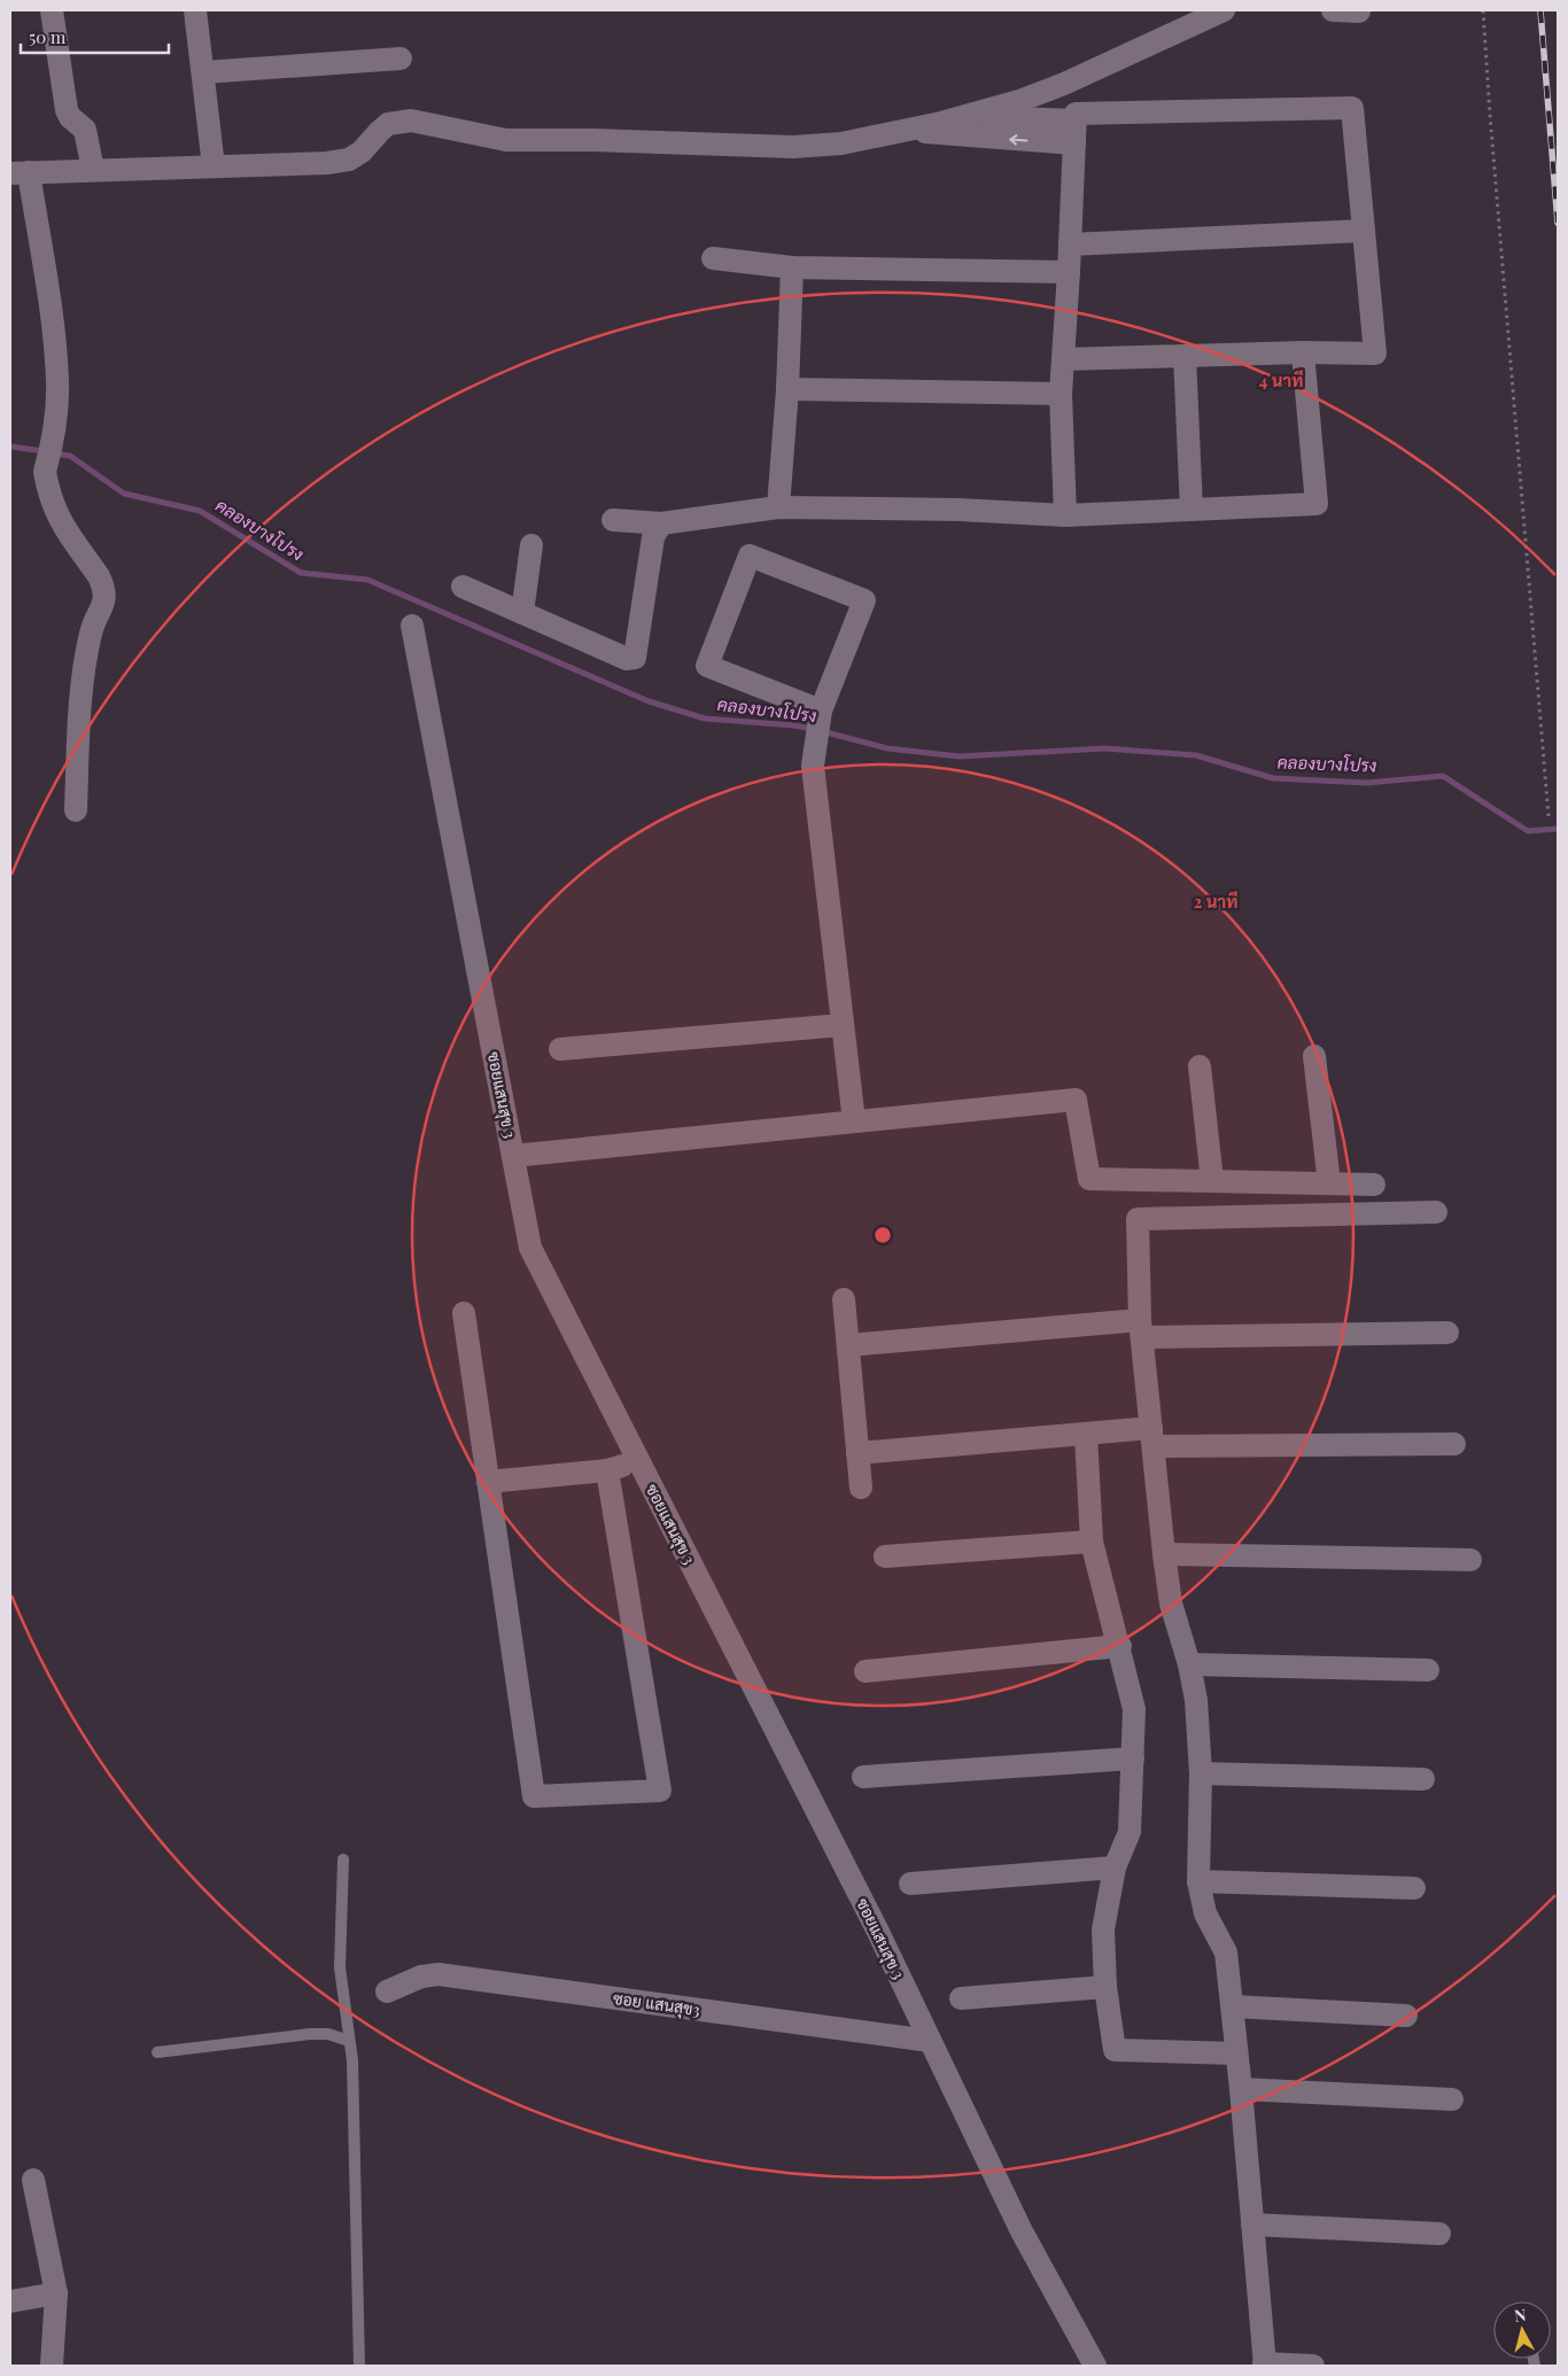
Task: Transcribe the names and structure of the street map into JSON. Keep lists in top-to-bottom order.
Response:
{
  "streets": {
    "street": ["ซอยแสนสุข 3", "ซอย แสนสุข3"]
  },
  "crossings": [
    ["ซอยแสนสุข 3", "ซอย แสนสุข3"]
  ],
  "water": ["คลองบางโปรง"],
  "scale_bar": "50 m",
  "north": "top",
  "rings": ["4 นาที", "2 นาที"]
}
